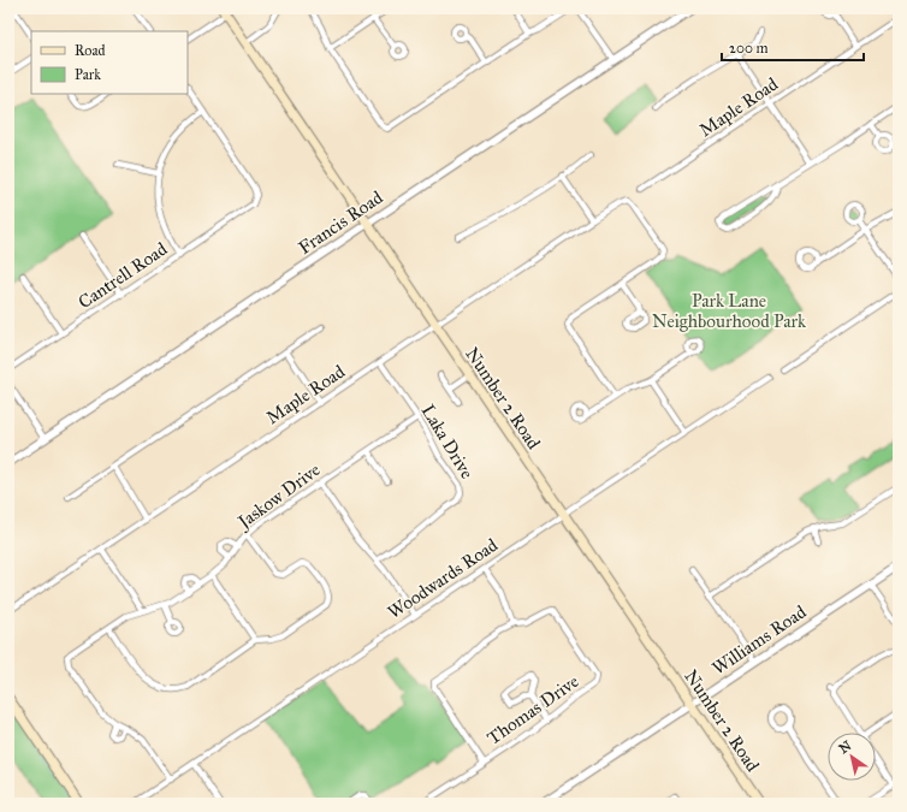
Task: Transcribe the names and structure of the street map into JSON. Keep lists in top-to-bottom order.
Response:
{
  "streets": {
    "main road": ["Number 2 Road"],
    "street": [
      "Maple Road",
      "Francis Road",
      "Cantrell Road",
      "Laka Drive",
      "Jaskow Drive",
      "Woodwards Road",
      "Williams Road",
      "Thomas Drive"
    ]
  },
  "crossings": [
    ["Maple Road", "Number 2 Road"],
    ["Maple Road", "Laka Drive"],
    ["Francis Road", "Number 2 Road"],
    ["Number 2 Road", "Woodwards Road"],
    ["Number 2 Road", "Williams Road"],
    ["Laka Drive", "Jaskow Drive"]
  ],
  "parks": ["Park Lane Neighbourhood Park"],
  "legend": ["Road", "Park"],
  "scale_bar": "200 m",
  "north": "top left"
}
